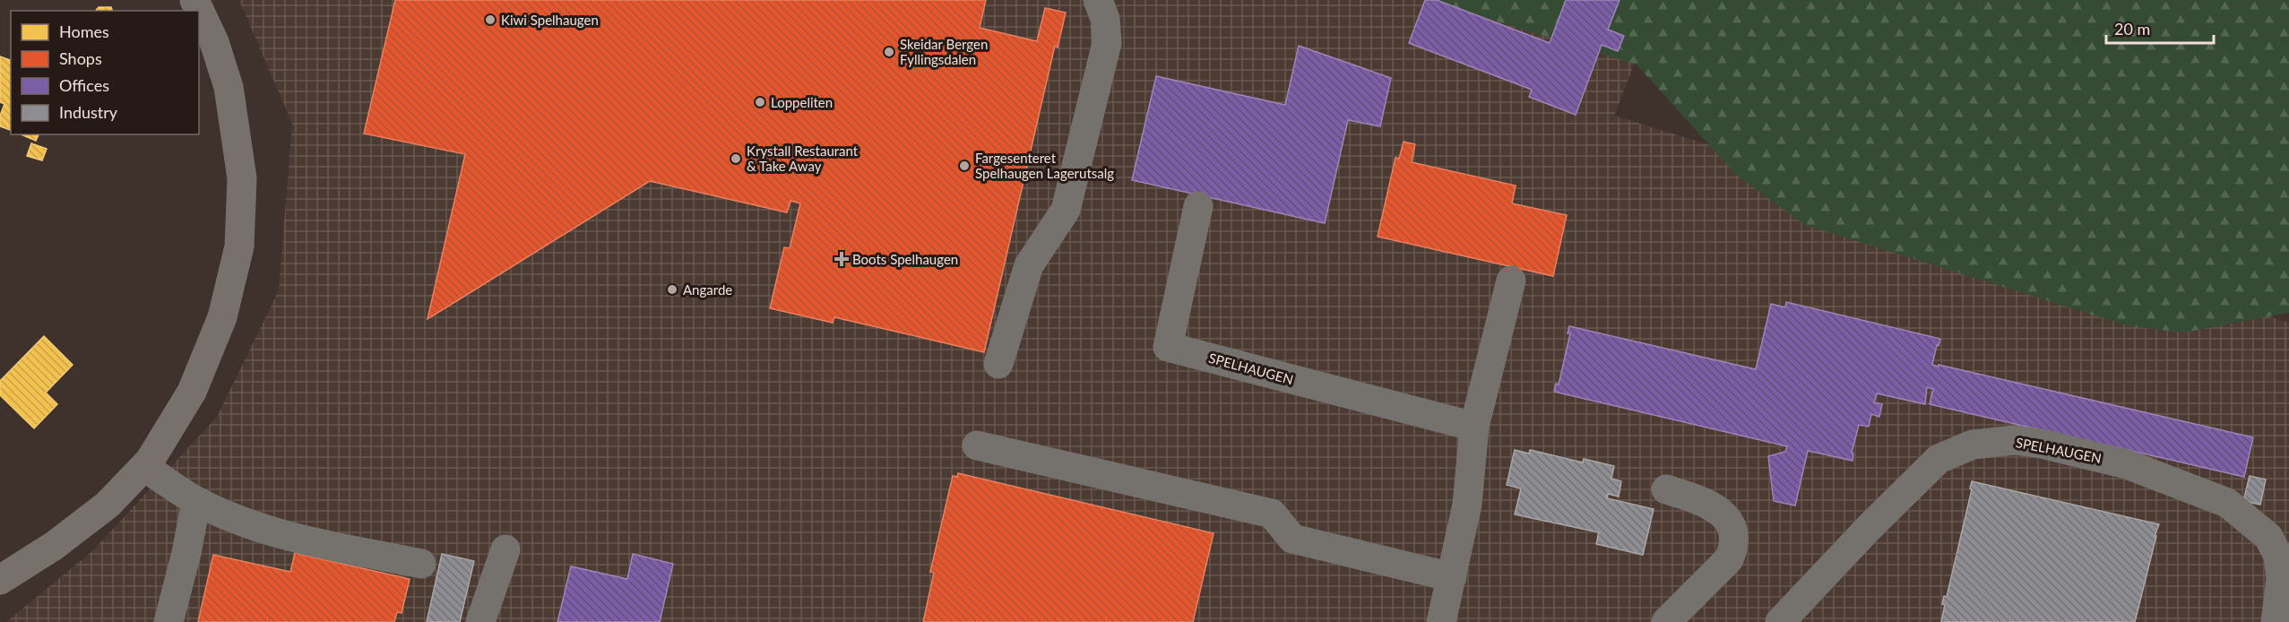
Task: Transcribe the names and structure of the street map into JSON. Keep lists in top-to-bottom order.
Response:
{
  "streets": {
    "lane": ["SPELHAUGEN"]
  },
  "places": {
    "other": [
      "Kiwi Spelhaugen",
      "Skeidar Bergen Fyllingsdalen",
      "Loppeliten",
      "Krystall Restaurant & Take Away",
      "Fargesenteret Spelhaugen Lagerutsalg",
      "Angarde"
    ],
    "health": ["Boots Spelhaugen"]
  },
  "legend": [
    "Homes",
    "Shops",
    "Offices",
    "Industry"
  ],
  "scale_bar": "20 m"
}
